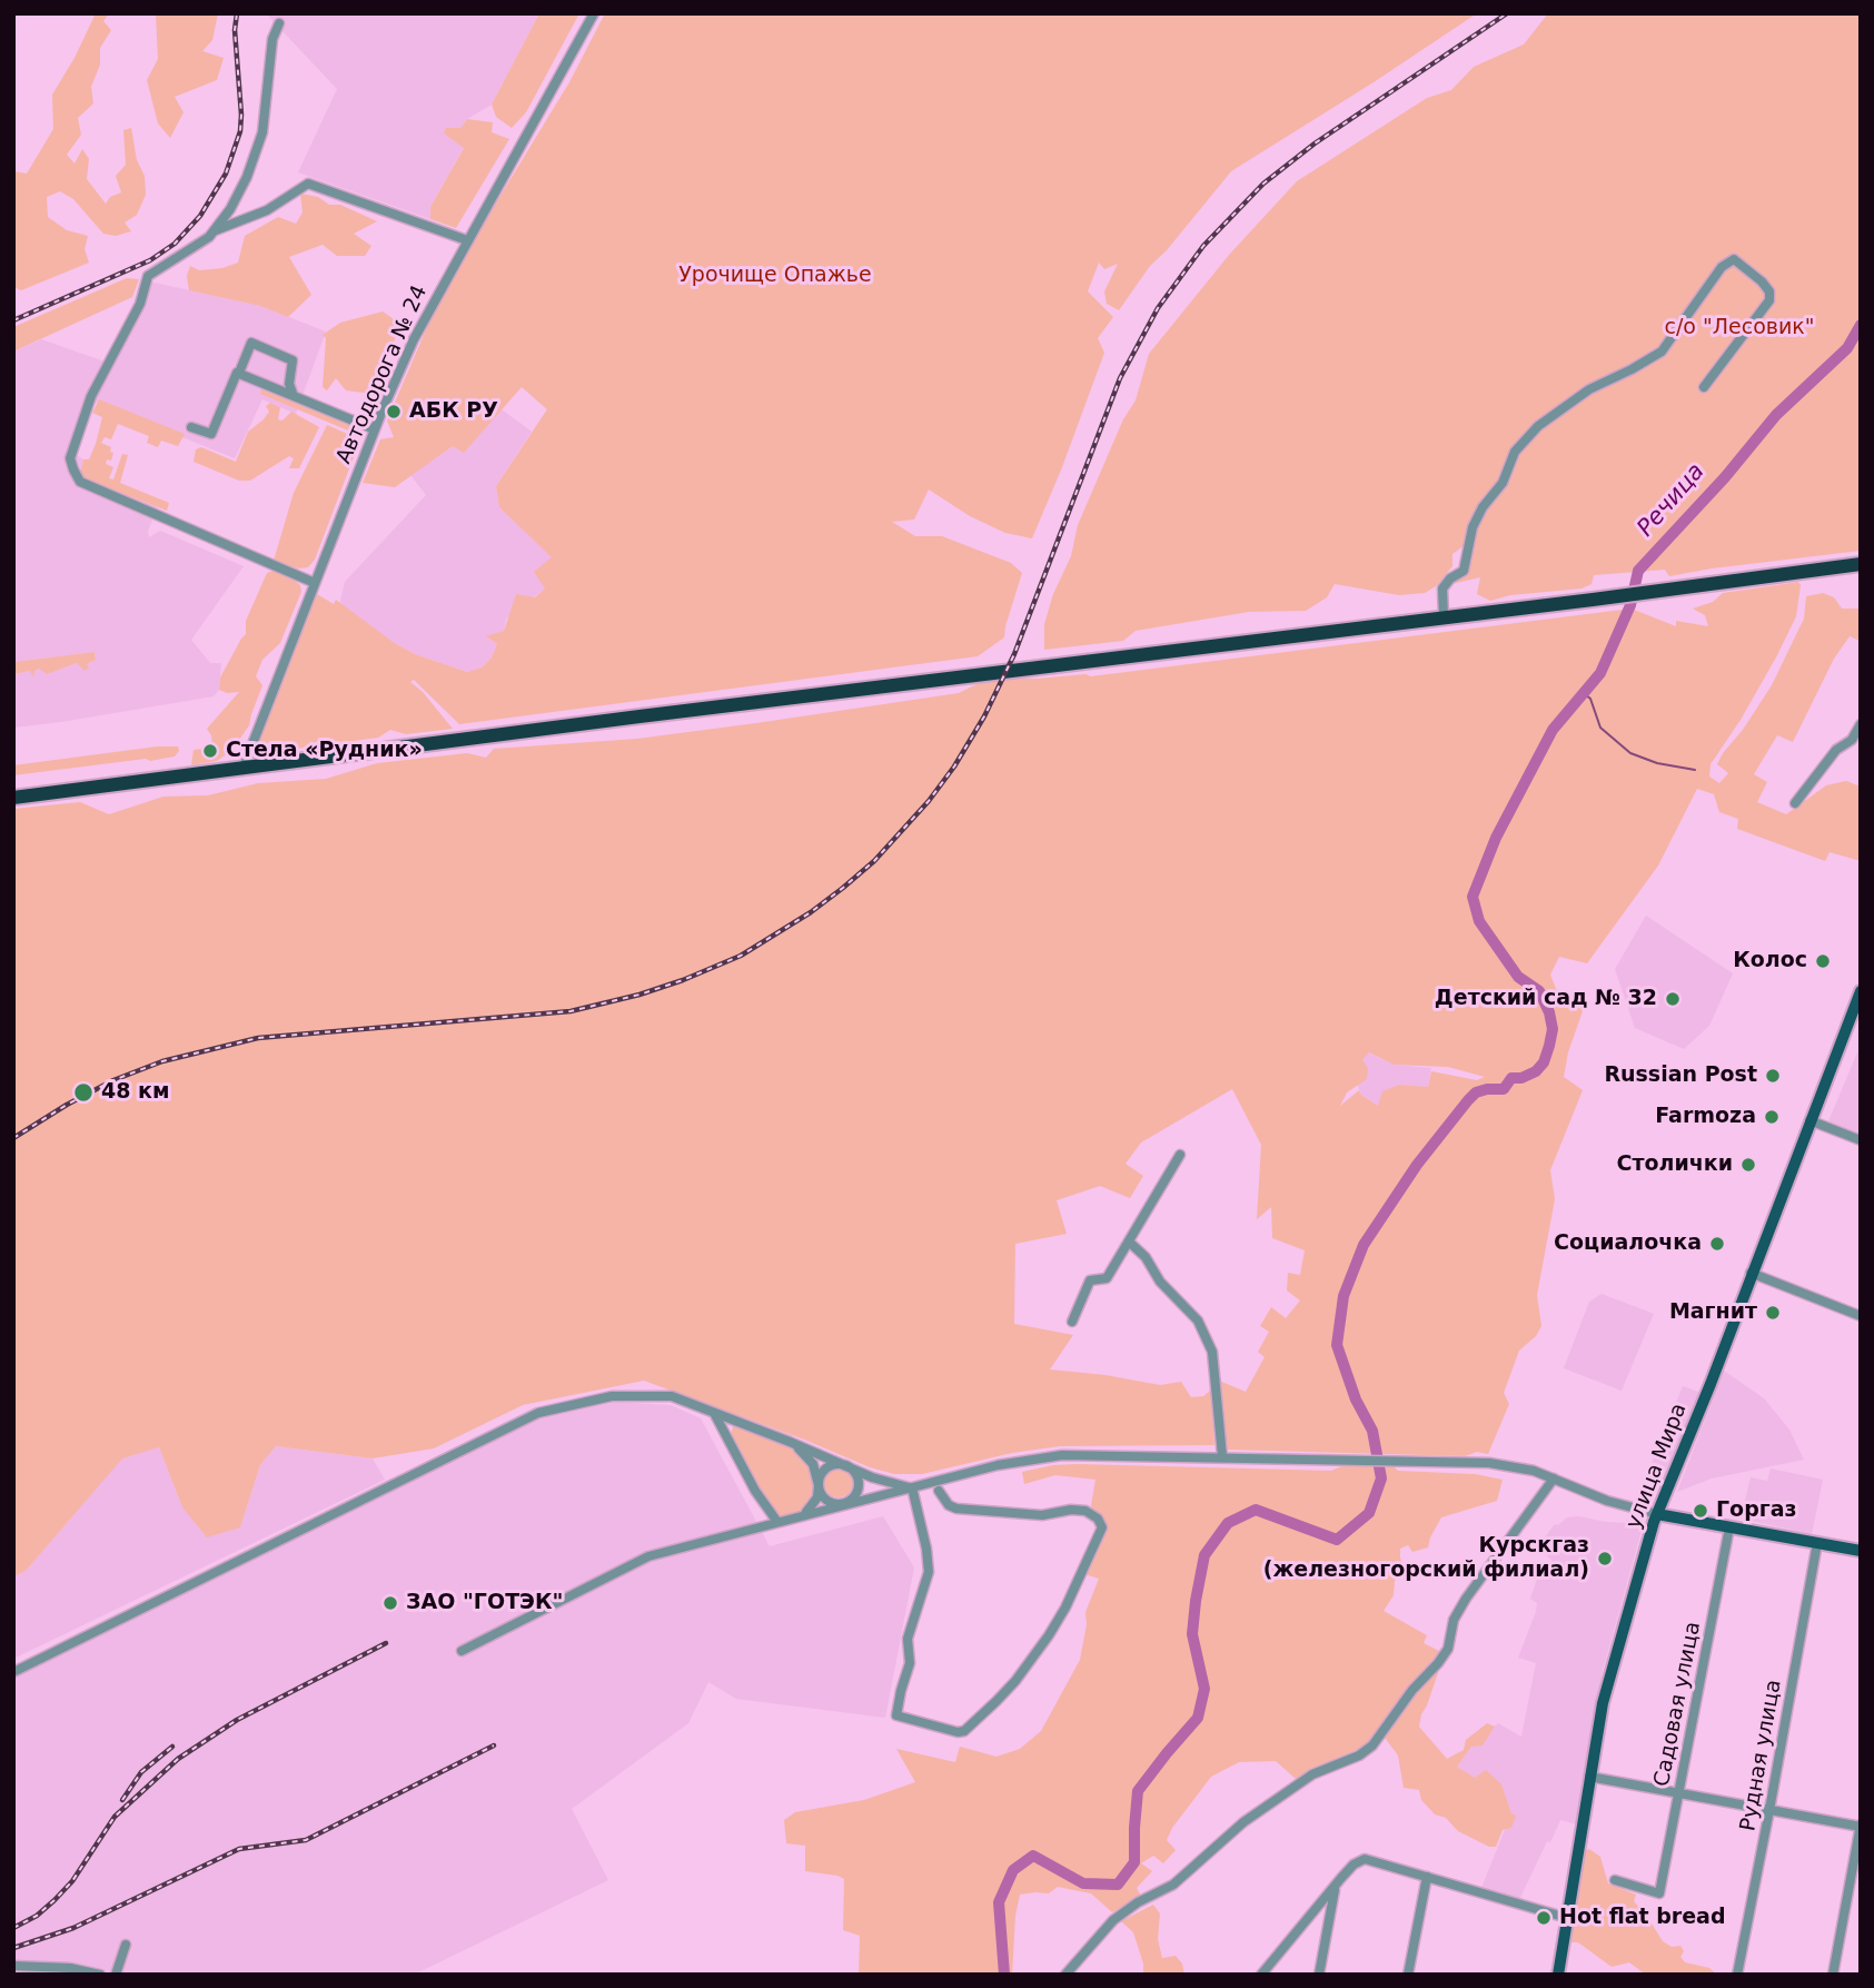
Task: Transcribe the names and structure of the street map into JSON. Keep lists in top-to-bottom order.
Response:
{
  "streets": {
    "main road": ["улица Мира"],
    "street": ["Автодорога № 24", "Садовая улица", "Рудная улица"]
  },
  "water": ["Речица"],
  "parks": ["Урочище Опажье", "с/о \"Лесовик\""],
  "places": [
    "АБК РУ",
    "Стела «Рудник»",
    "Колос",
    "Детский сад № 32",
    "Russian Post",
    "48 км",
    "Farmoza",
    "Столички",
    "Социалочка",
    "Магнит",
    "Горгаз",
    "Курскгаз (железногорский филиал)",
    "ЗАО \"ГОТЭК\"",
    "Hot flat bread"
  ]
}
